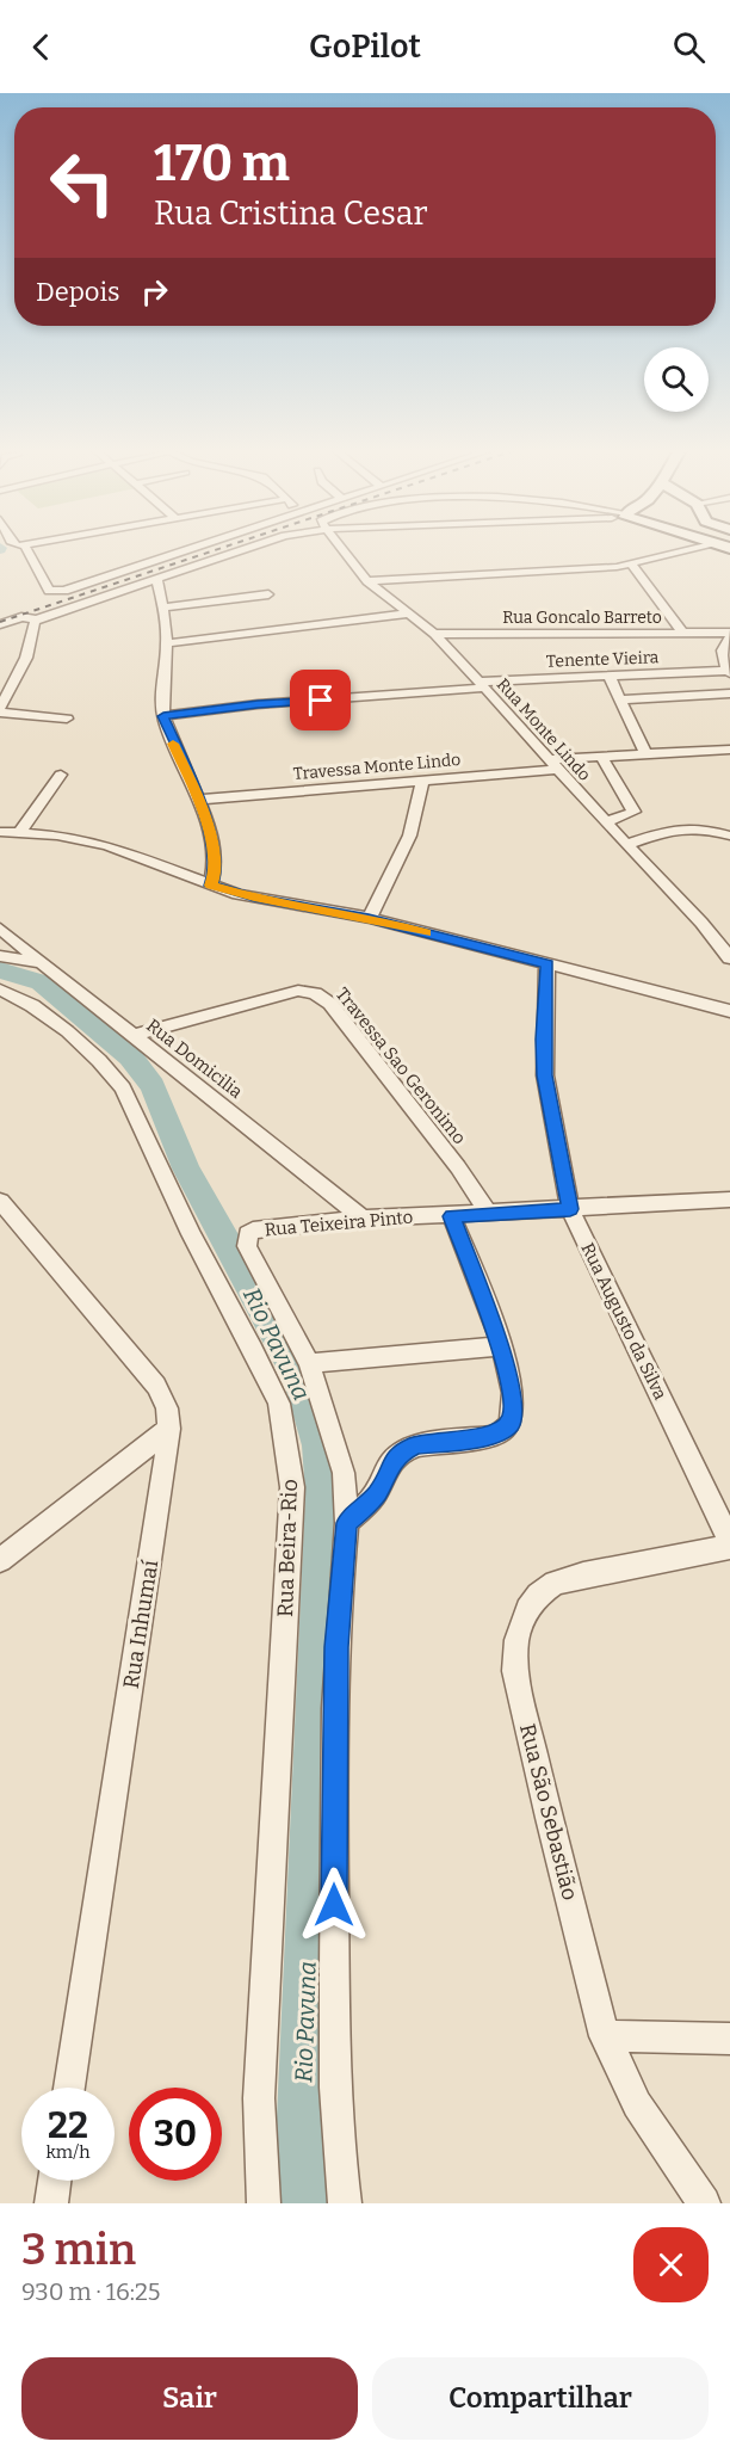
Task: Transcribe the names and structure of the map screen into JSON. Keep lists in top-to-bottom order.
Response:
{
  "streets": {
    "street": [
      "Rua Goncalo Barreto",
      "Tenente Vieira",
      "Rua Monte Lindo",
      "Travessa Monte Lindo",
      "Rua Domicilia",
      "Travessa Sao Geronimo",
      "Rua Teixeira Pinto",
      "Rua Augusto da Silva",
      "Rua Beira-Rio",
      "Rua Inhumaí",
      "Rua São Sebastião"
    ]
  },
  "crossings": [
    ["Rua Goncalo Barreto", "Rua Monte Lindo"],
    ["Tenente Vieira", "Rua Monte Lindo"],
    ["Rua Monte Lindo", "Travessa Monte Lindo"],
    ["Rua Domicilia", "Travessa Sao Geronimo"],
    ["Rua Domicilia", "Rua Teixeira Pinto"],
    ["Travessa Sao Geronimo", "Rua Teixeira Pinto"],
    ["Rua Teixeira Pinto", "Rua Augusto da Silva"]
  ],
  "water": ["Rio Pavuna"],
  "page": {
    "header": "GoPilot",
    "turn": ["170 m", "Rua Cristina Cesar"],
    "then": "Depois",
    "speed": "22 km/h",
    "limit": "30",
    "heading": ["3 min", "930 m · 16:25"],
    "buttons": ["Sair", "Compartilhar"]
  }
}
